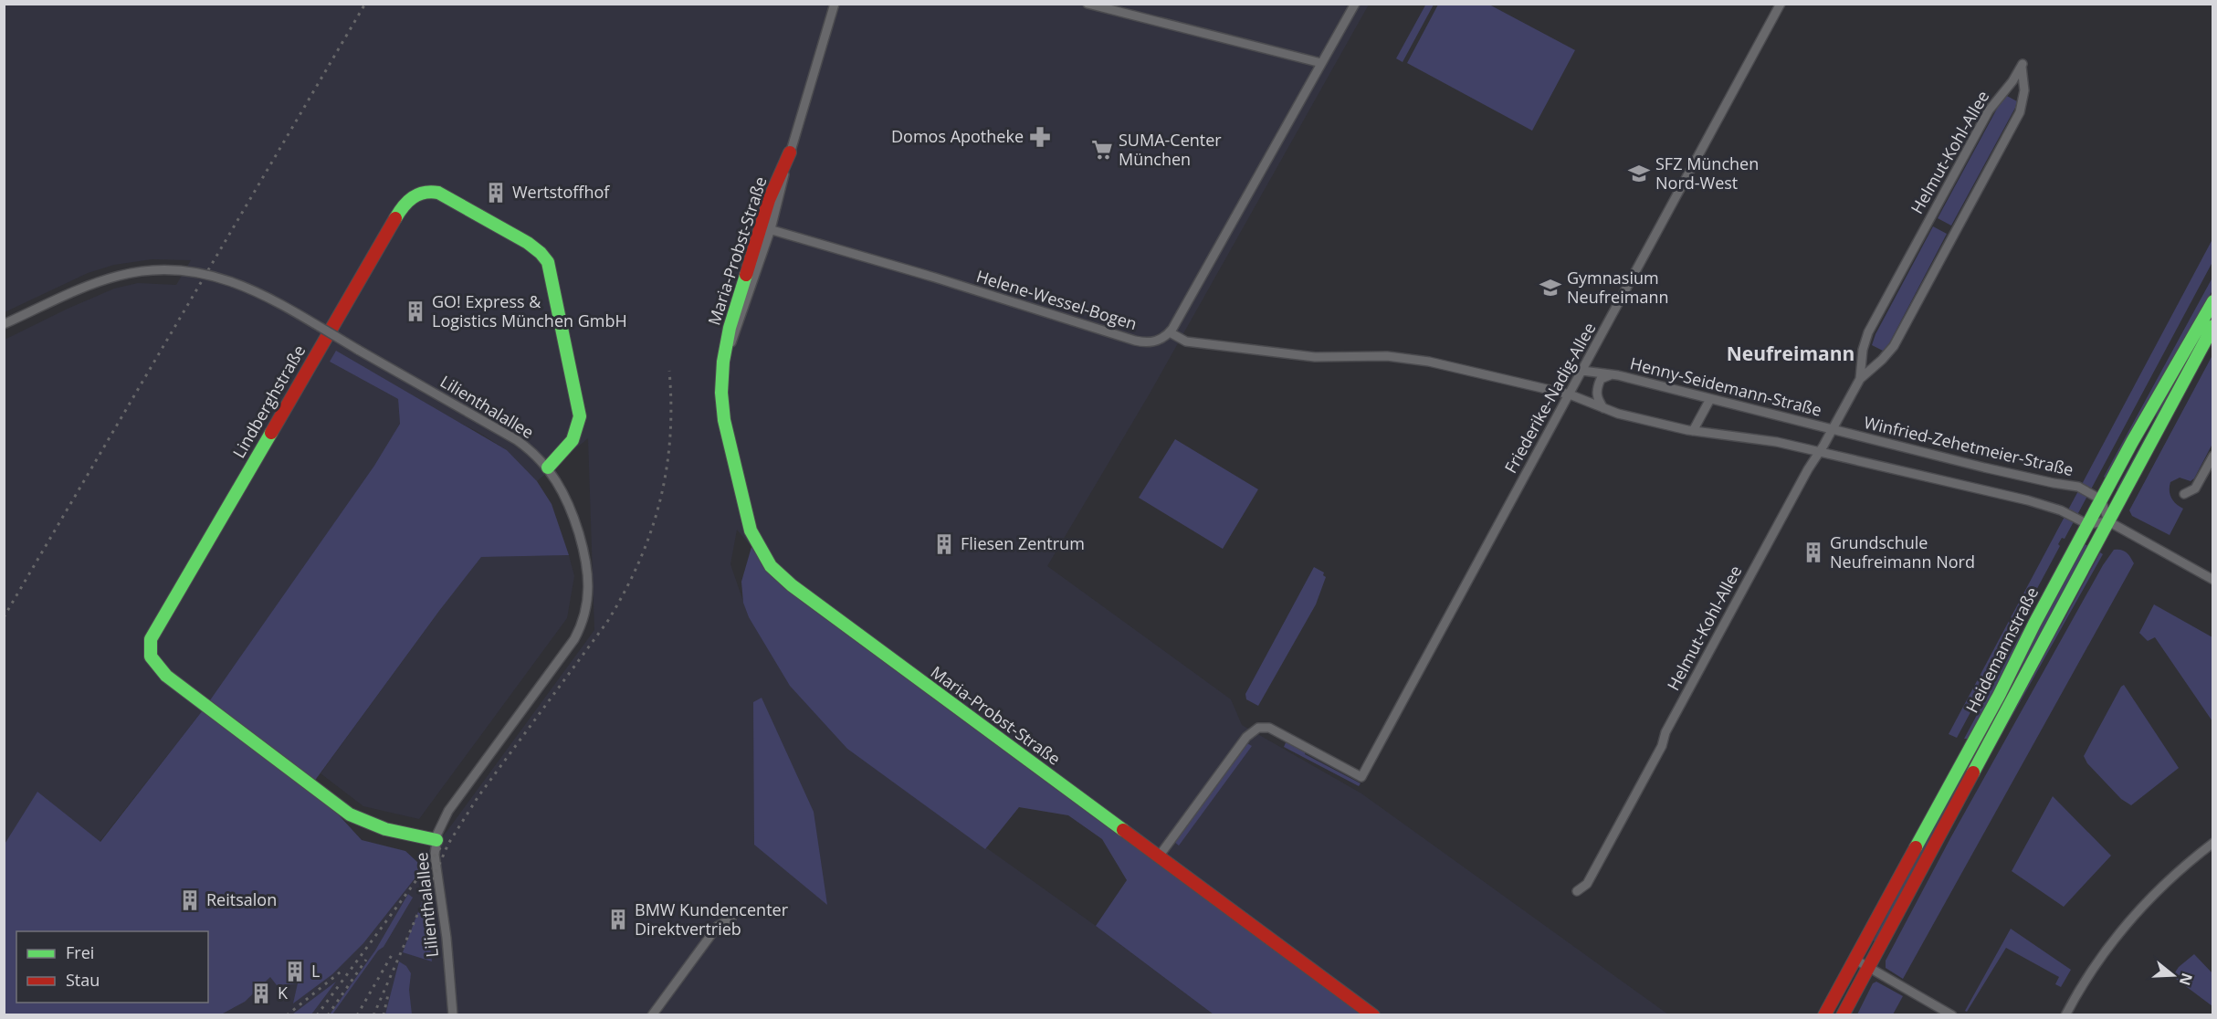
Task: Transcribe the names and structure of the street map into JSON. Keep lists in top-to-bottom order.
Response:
{
  "streets": {
    "street": [
      "Helmut-Kohl-Allee",
      "Maria-Probst-Straße",
      "Helene-Wessel-Bogen",
      "Henny-Seidemann-Straße",
      "Friederike-Nadig-Allee",
      "Lindberghstraße",
      "Lilienthalallee",
      "Winfried-Zehetmeier-Straße",
      "Heidemannstraße"
    ]
  },
  "crossings": [
    ["Helmut-Kohl-Allee", "Henny-Seidemann-Straße"],
    ["Helmut-Kohl-Allee", "Winfried-Zehetmeier-Straße"],
    ["Maria-Probst-Straße", "Helene-Wessel-Bogen"],
    ["Maria-Probst-Straße", "Friederike-Nadig-Allee"],
    ["Henny-Seidemann-Straße", "Friederike-Nadig-Allee"],
    ["Henny-Seidemann-Straße", "Winfried-Zehetmeier-Straße"],
    ["Lindberghstraße", "Lilienthalallee"],
    ["Winfried-Zehetmeier-Straße", "Heidemannstraße"]
  ],
  "districts": ["Neufreimann"],
  "places": {
    "pharmacy": ["Domos Apotheke"],
    "supermarket": ["SUMA-Center München"],
    "school or university": ["SFZ München Nord-West", "Gymnasium Neufreimann"],
    "building": [
      "Wertstoffhof",
      "GO! Express & Logistics München GmbH",
      "Fliesen Zentrum",
      "Grundschule Neufreimann Nord",
      "Reitsalon",
      "BMW Kundencenter Direktvertrieb",
      "L",
      "K"
    ]
  },
  "legend": ["Frei", "Stau"],
  "north": "right"
}
